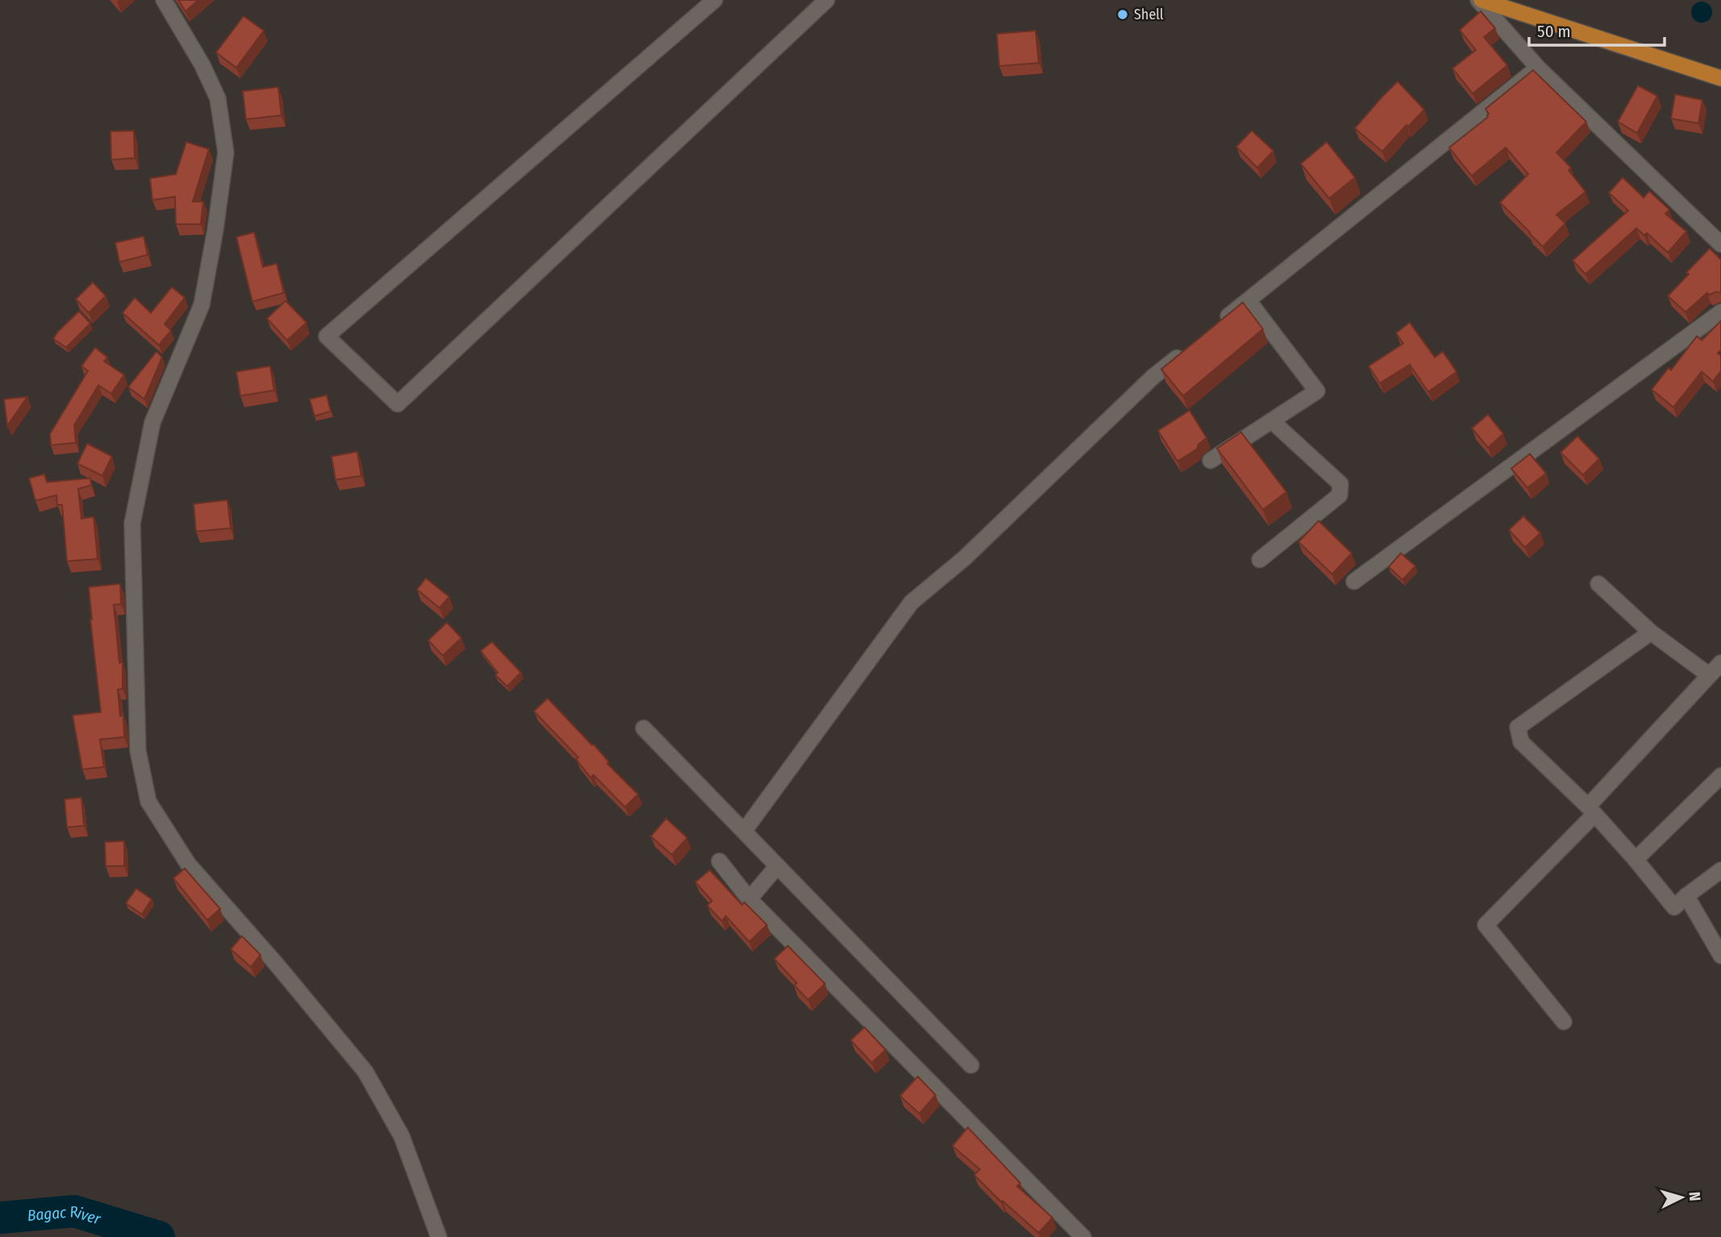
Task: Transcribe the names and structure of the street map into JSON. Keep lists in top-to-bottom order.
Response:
{
  "water": ["Bagac River"],
  "places": ["Shell"],
  "scale_bar": "50 m",
  "north": "right"
}
